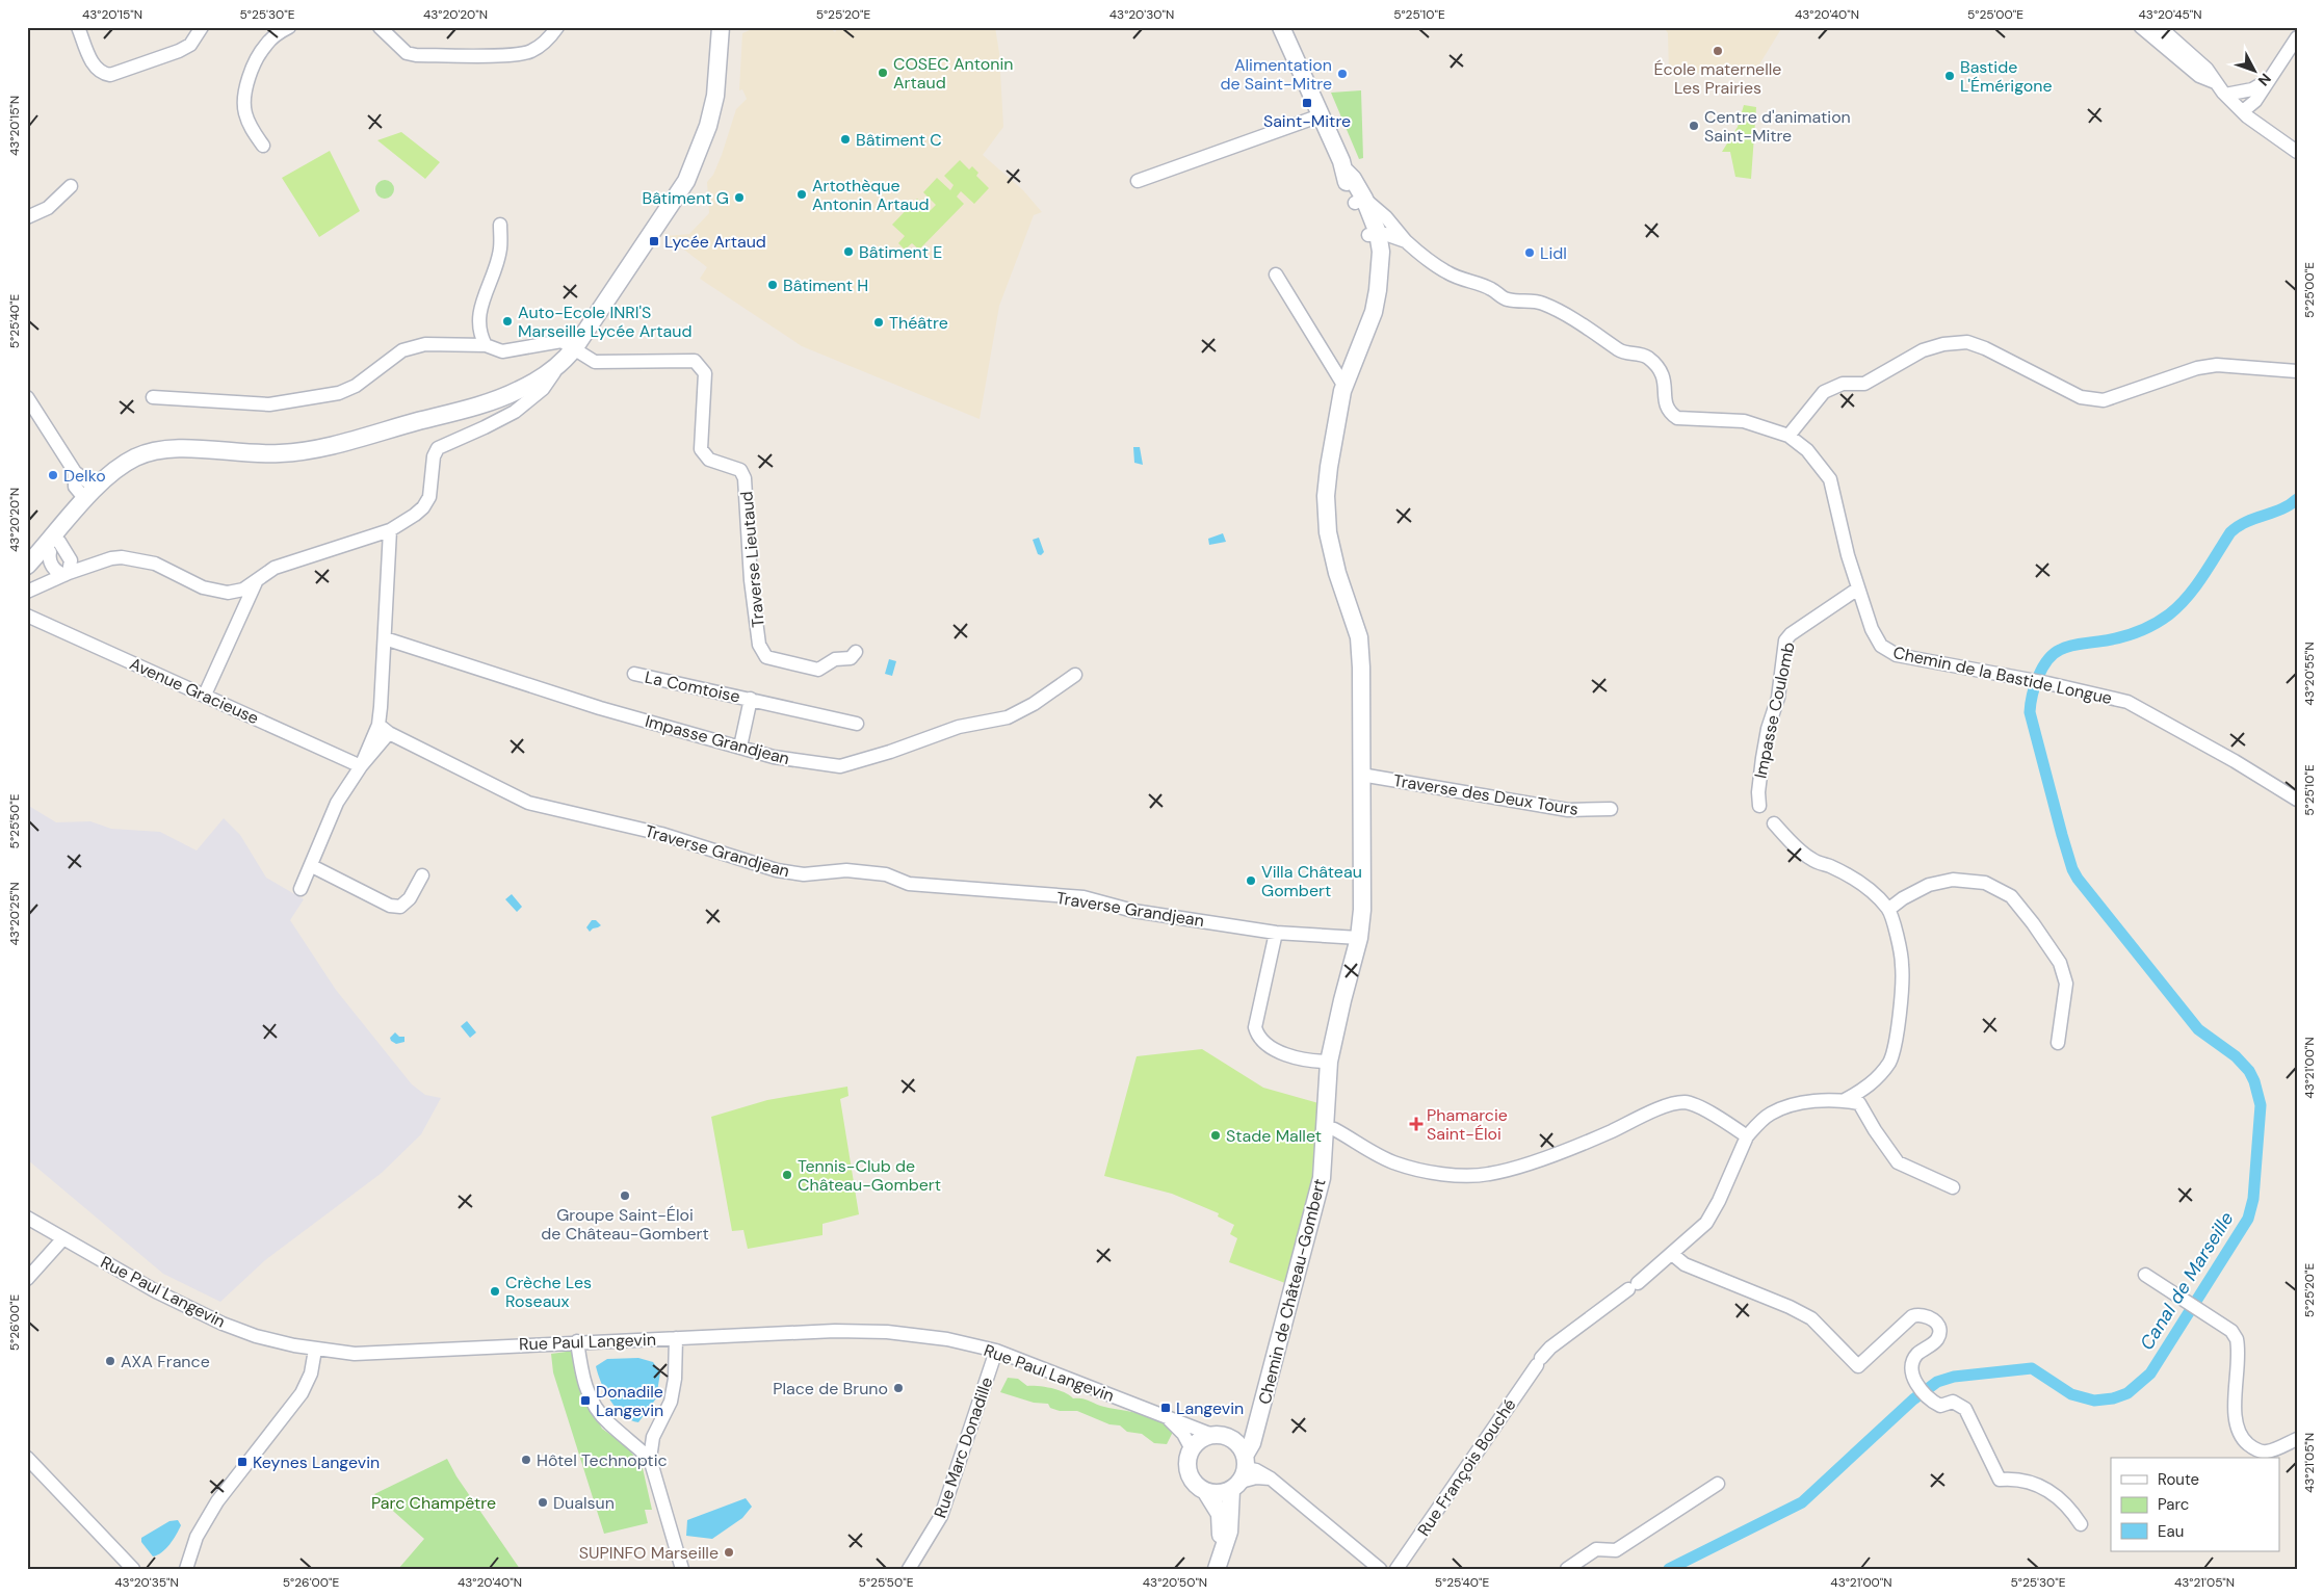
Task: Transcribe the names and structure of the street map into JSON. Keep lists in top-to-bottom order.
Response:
{
  "streets": {
    "street": [
      "Traverse Lieutaud",
      "Chemin de la Bastide Longue",
      "La Comtoise",
      "Avenue Gracieuse",
      "Impasse Coulomb",
      "Impasse Grandjean",
      "Traverse des Deux Tours",
      "Traverse Grandjean",
      "Rue Paul Langevin",
      "Chemin de Château-Gombert",
      "Rue Marc Donadille",
      "Rue François Bouché"
    ]
  },
  "crossings": [
    ["Chemin de la Bastide Longue", "Impasse Coulomb"],
    ["Chemin de la Bastide Longue", "Chemin de Château-Gombert"],
    ["La Comtoise", "Impasse Grandjean"],
    ["Traverse des Deux Tours", "Chemin de Château-Gombert"],
    ["Traverse Grandjean", "Chemin de Château-Gombert"],
    ["Rue Paul Langevin", "Chemin de Château-Gombert"],
    ["Rue Paul Langevin", "Rue Marc Donadille"]
  ],
  "water": ["Canal de Marseille"],
  "parks": ["Parc Champêtre"],
  "places": {
    "other": [
      "École maternelle Les Prairies",
      "COSEC Antonin Artaud",
      "Alimentation de Saint-Mitre",
      "Bastide L'Émérigone",
      "Centre d'animation Saint-Mitre",
      "Bâtiment C",
      "Artothèque Antonin Artaud",
      "Bâtiment G",
      "Bâtiment E",
      "Lidl",
      "Bâtiment H",
      "Auto-Ecole INRI'S Marseille Lycée Artaud",
      "Théâtre",
      "Delko",
      "Villa Château Gombert",
      "Stade Mallet",
      "Tennis-Club de Château-Gombert",
      "Groupe Saint-Éloi de Château-Gombert",
      "Crèche Les Roseaux",
      "AXA France",
      "Place de Bruno",
      "Hôtel Technoptic",
      "Dualsun",
      "SUPINFO Marseille"
    ],
    "transit": [
      "Saint-Mitre",
      "Lycée Artaud",
      "Donadile Langevin",
      "Langevin",
      "Keynes Langevin"
    ],
    "health": ["Phamarcie Saint-Éloi"]
  },
  "legend": ["Route", "Parc", "Eau"],
  "north": "bottom right",
  "coordinates": [
    "43°20'15\"N",
    "5°25'30\"E",
    "43°20'20\"N",
    "5°25'20\"E",
    "43°20'30\"N",
    "5°25'10\"E",
    "43°20'40\"N",
    "5°25'00\"E",
    "43°20'45\"N",
    "5°25'40\"E",
    "43°20'55\"N",
    "5°25'50\"E",
    "43°20'25\"N",
    "43°21'00\"N",
    "5°26'00\"E",
    "43°21'05\"N",
    "43°20'35\"N",
    "43°20'50\"N"
  ]
}
